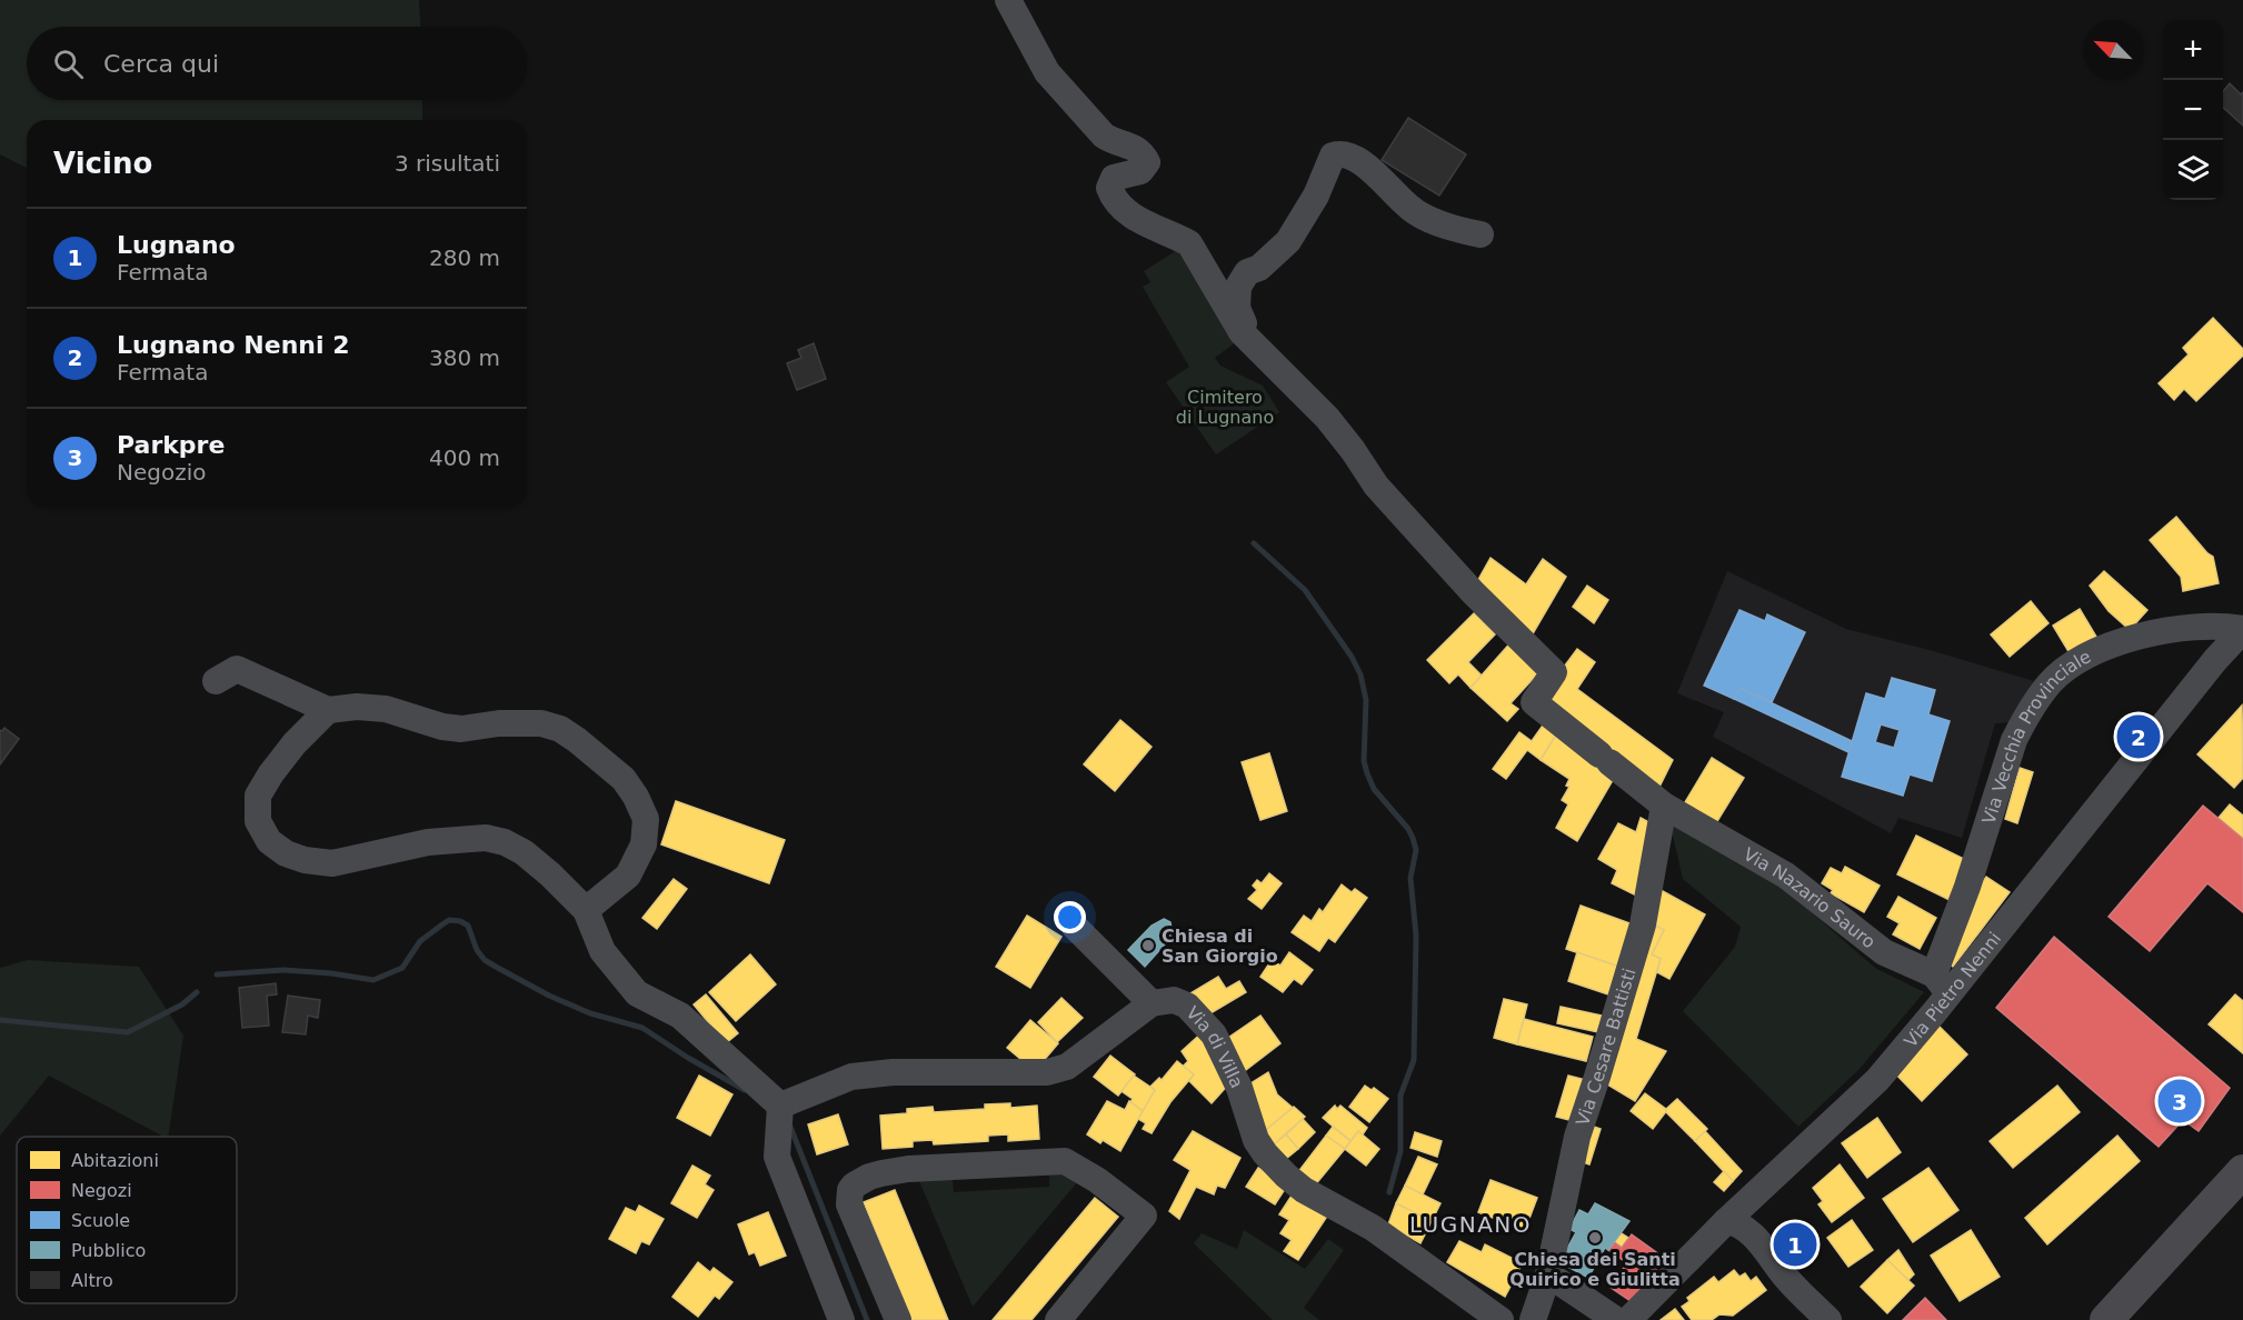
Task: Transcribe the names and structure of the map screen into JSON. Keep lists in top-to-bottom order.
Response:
{
  "streets": {
    "street": [
      "Via Vecchia Provinciale",
      "Via Nazario Sauro",
      "Via Pietro Nenni",
      "Via Cesare Battisti",
      "Via di Villa"
    ]
  },
  "crossings": [
    ["Via Vecchia Provinciale", "Via Nazario Sauro"],
    ["Via Vecchia Provinciale", "Via Pietro Nenni"],
    ["Via Nazario Sauro", "Via Pietro Nenni"],
    ["Via Nazario Sauro", "Via Cesare Battisti"]
  ],
  "districts": ["LUGNANO"],
  "parks": ["Cimitero di Lugnano"],
  "places": ["Chiesa di San Giorgio", "Chiesa dei Santi Quirico e Giulitta"],
  "legend": [
    "Abitazioni",
    "Negozi",
    "Scuole",
    "Pubblico",
    "Altro"
  ],
  "north": "top left",
  "page": {
    "map_buttons": ["+", "−"],
    "search": "Cerca qui",
    "heading": ["Vicino", "3 risultati"],
    "list": [
      {
        "mark": "1",
        "name": "Lugnano",
        "note": "Fermata",
        "value": "280 m"
      },
      {
        "mark": "2",
        "name": "Lugnano Nenni 2",
        "note": "Fermata",
        "value": "380 m"
      },
      {
        "mark": "3",
        "name": "Parkpre",
        "note": "Negozio",
        "value": "400 m"
      }
    ],
    "pins": ["2", "3", "1"]
  }
}
